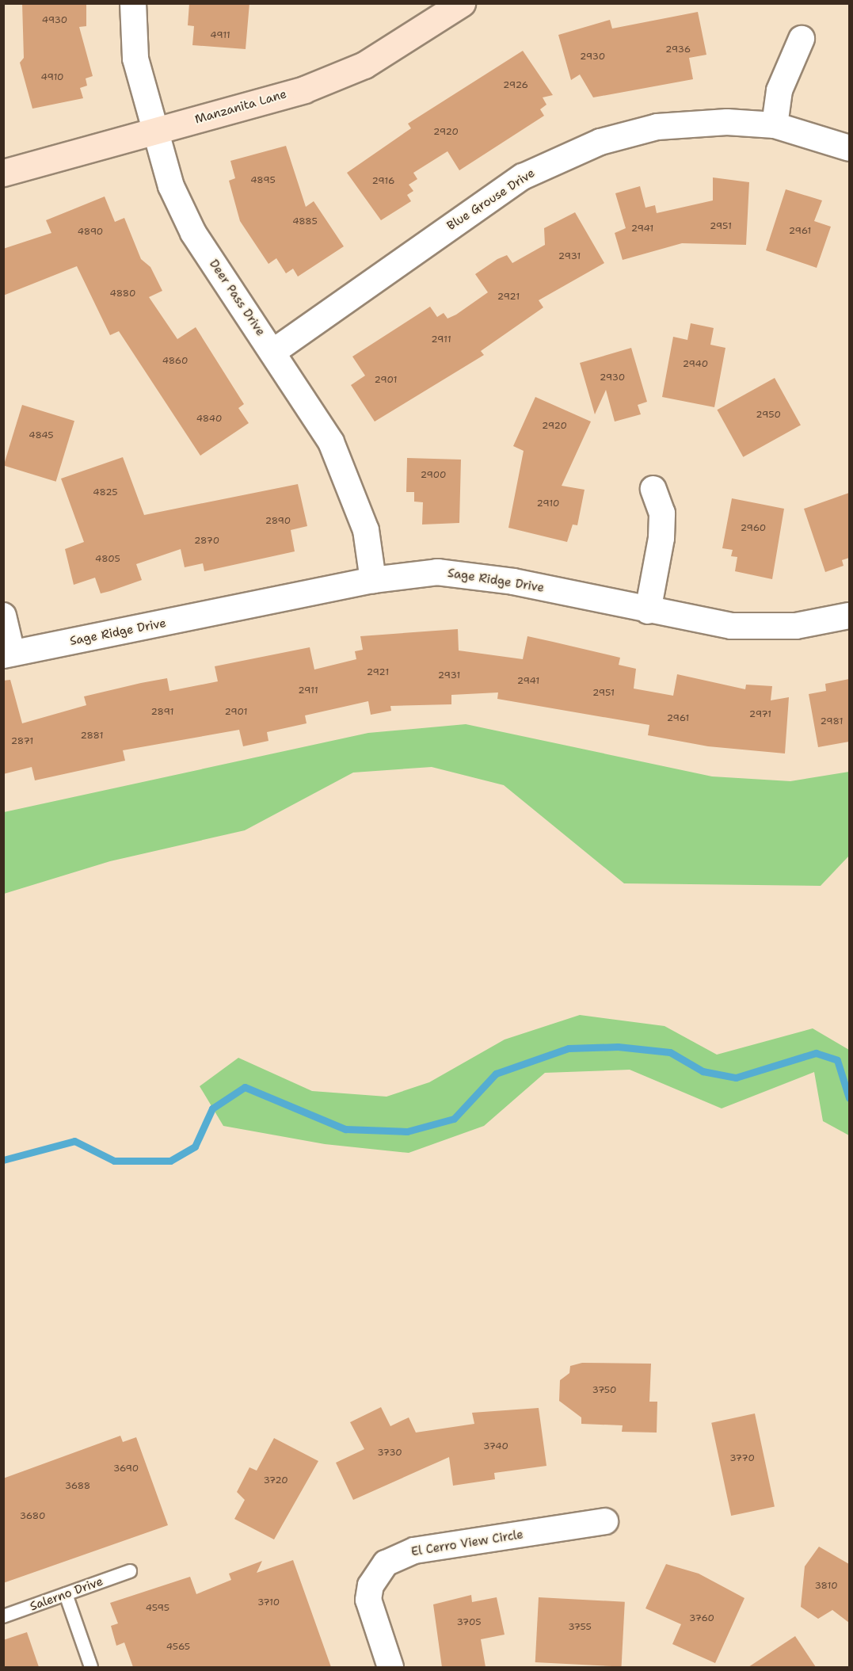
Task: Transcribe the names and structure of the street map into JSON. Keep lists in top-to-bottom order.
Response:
{
  "streets": {
    "street": [
      "Manzanita Lane",
      "Blue Grouse Drive",
      "Deer Pass Drive",
      "Sage Ridge Drive",
      "El Cerro View Circle"
    ],
    "lane": ["Salerno Drive"]
  },
  "crossings": [
    ["Manzanita Lane", "Deer Pass Drive"],
    ["Blue Grouse Drive", "Deer Pass Drive"],
    ["Deer Pass Drive", "Sage Ridge Drive"]
  ],
  "house_numbers": [
    "4930",
    "4911",
    "2936",
    "2930",
    "4910",
    "2926",
    "2920",
    "4895",
    "2916",
    "4885",
    "2951",
    "2941",
    "2961",
    "4890",
    "2931",
    "4880",
    "2921",
    "2911",
    "4860",
    "2940",
    "2930",
    "2901",
    "2950",
    "4840",
    "2920",
    "4845",
    "2900",
    "4825",
    "2910",
    "2890",
    "2960",
    "2870",
    "4805",
    "2921",
    "2931",
    "2941",
    "2911",
    "2951",
    "2891",
    "2901",
    "2971",
    "2961",
    "2981",
    "2881",
    "2871",
    "3750",
    "3740",
    "3730",
    "3770",
    "3690",
    "3720",
    "3688",
    "3680",
    "3810",
    "3710",
    "4595",
    "3760",
    "3705",
    "3755",
    "4565"
  ]
}
